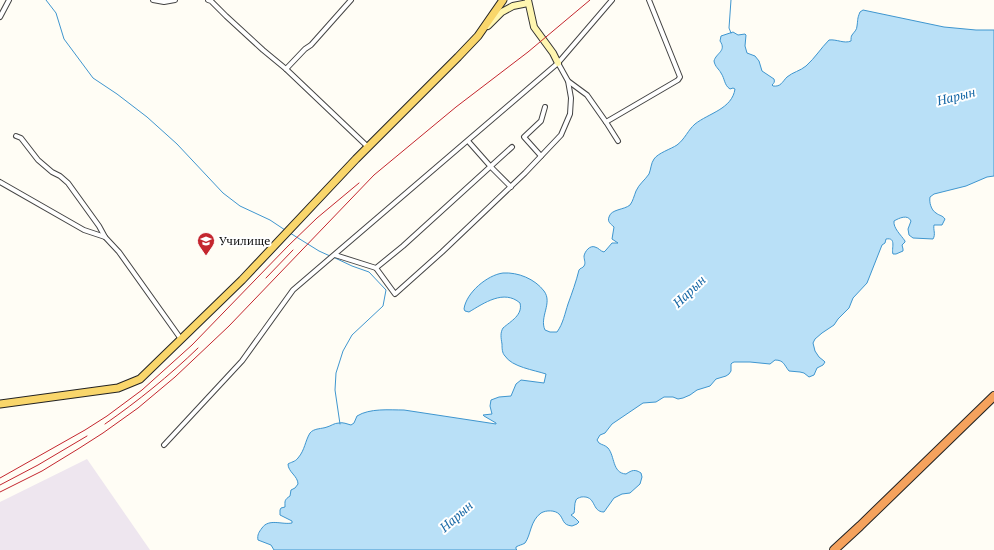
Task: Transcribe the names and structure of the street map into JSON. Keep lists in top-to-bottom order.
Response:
{
  "water": ["Нарын"],
  "places": {
    "school or university": ["Училище"]
  }
}
